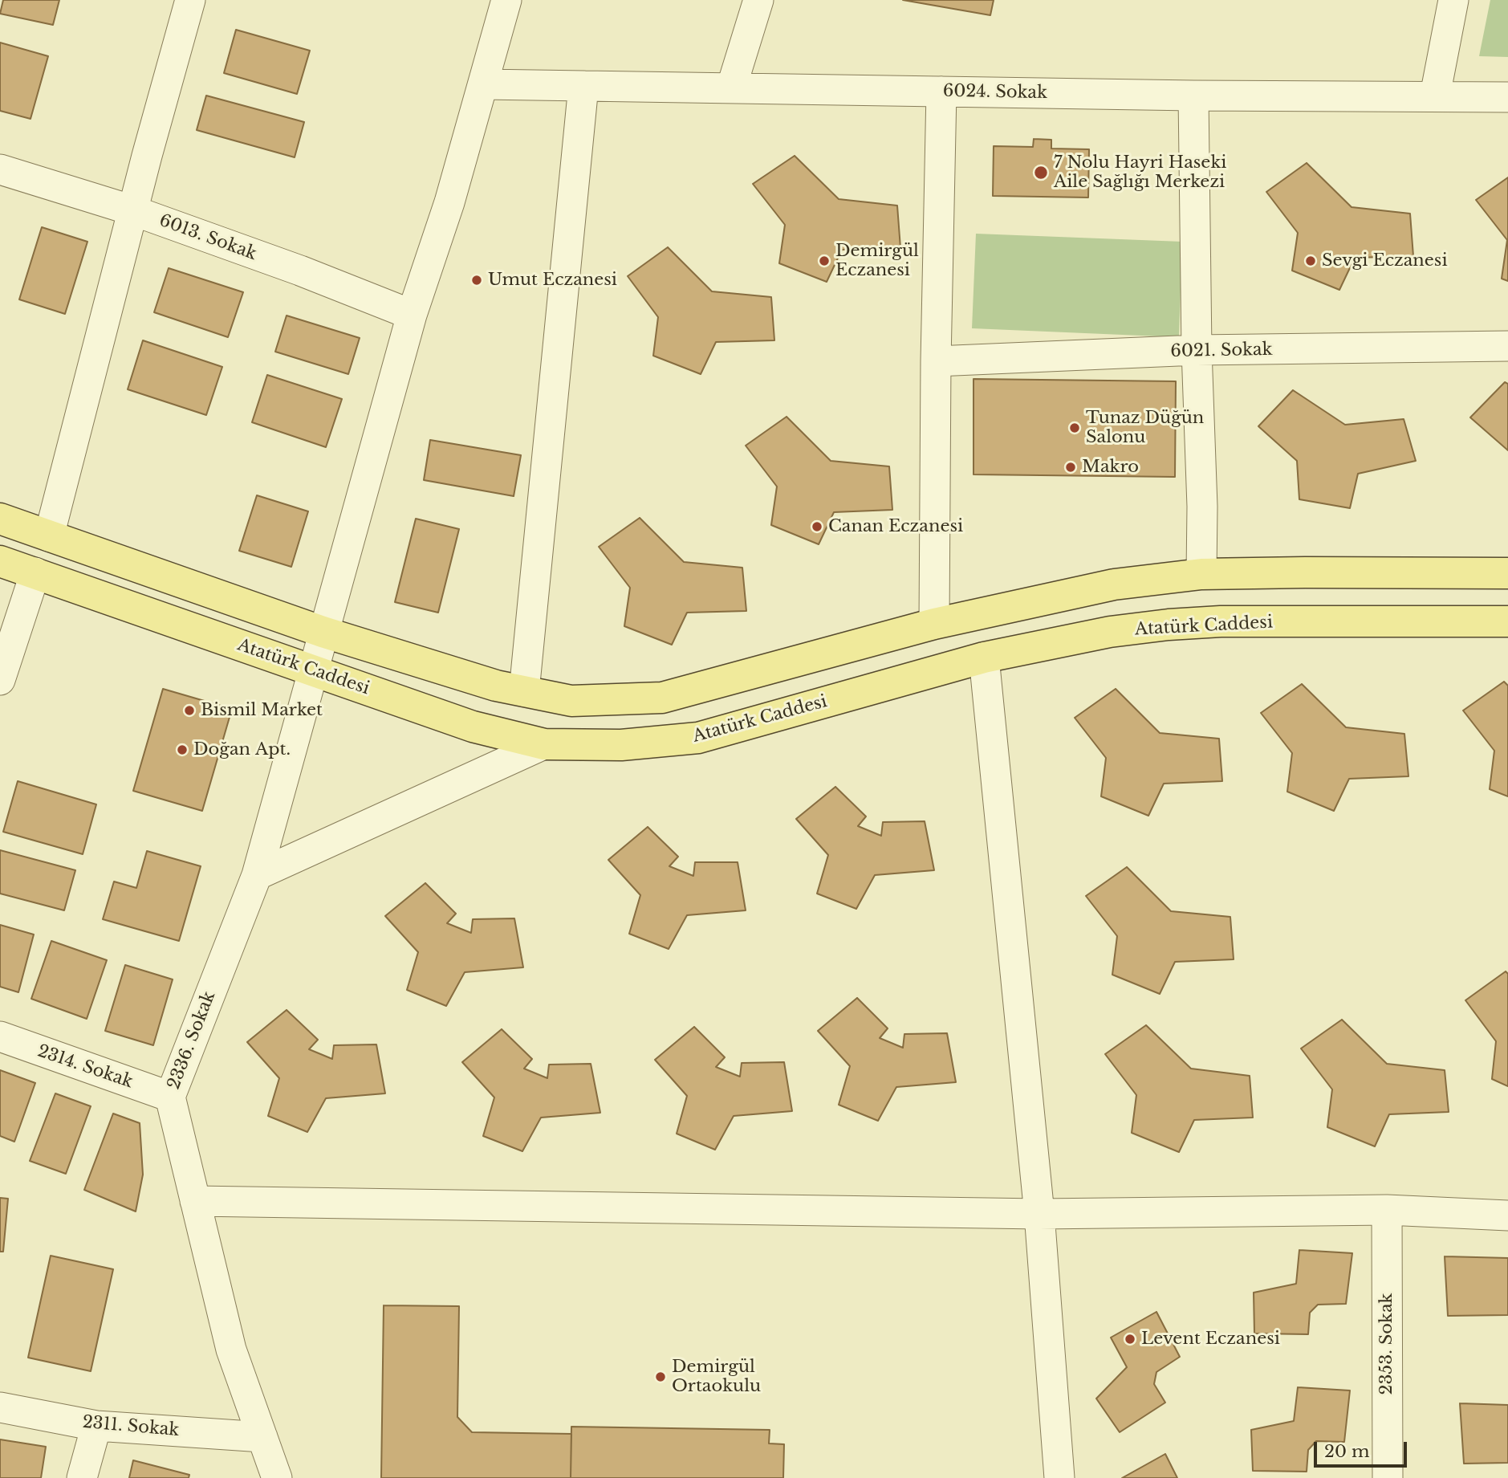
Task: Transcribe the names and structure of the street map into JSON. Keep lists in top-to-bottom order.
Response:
{
  "streets": {
    "main road": ["Atatürk Caddesi"],
    "street": [
      "6024. Sokak",
      "6013. Sokak",
      "6021. Sokak",
      "2336. Sokak",
      "2314. Sokak",
      "2353. Sokak",
      "2311. Sokak"
    ]
  },
  "crossings": [
    ["6024. Sokak", "2336. Sokak"],
    ["6013. Sokak", "2336. Sokak"],
    ["Atatürk Caddesi", "2336. Sokak"],
    ["2336. Sokak", "2314. Sokak"],
    ["2336. Sokak", "2311. Sokak"]
  ],
  "places": [
    "7 Nolu Hayri Haseki Aile Sağlığı Merkezi",
    "Demirgül Eczanesi",
    "Sevgi Eczanesi",
    "Umut Eczanesi",
    "Tunaz Düğün Salonu",
    "Makro",
    "Canan Eczanesi",
    "Bismil Market",
    "Doğan Apt.",
    "Levent Eczanesi",
    "Demirgül Ortaokulu"
  ],
  "scale_bar": "20 m"
}
